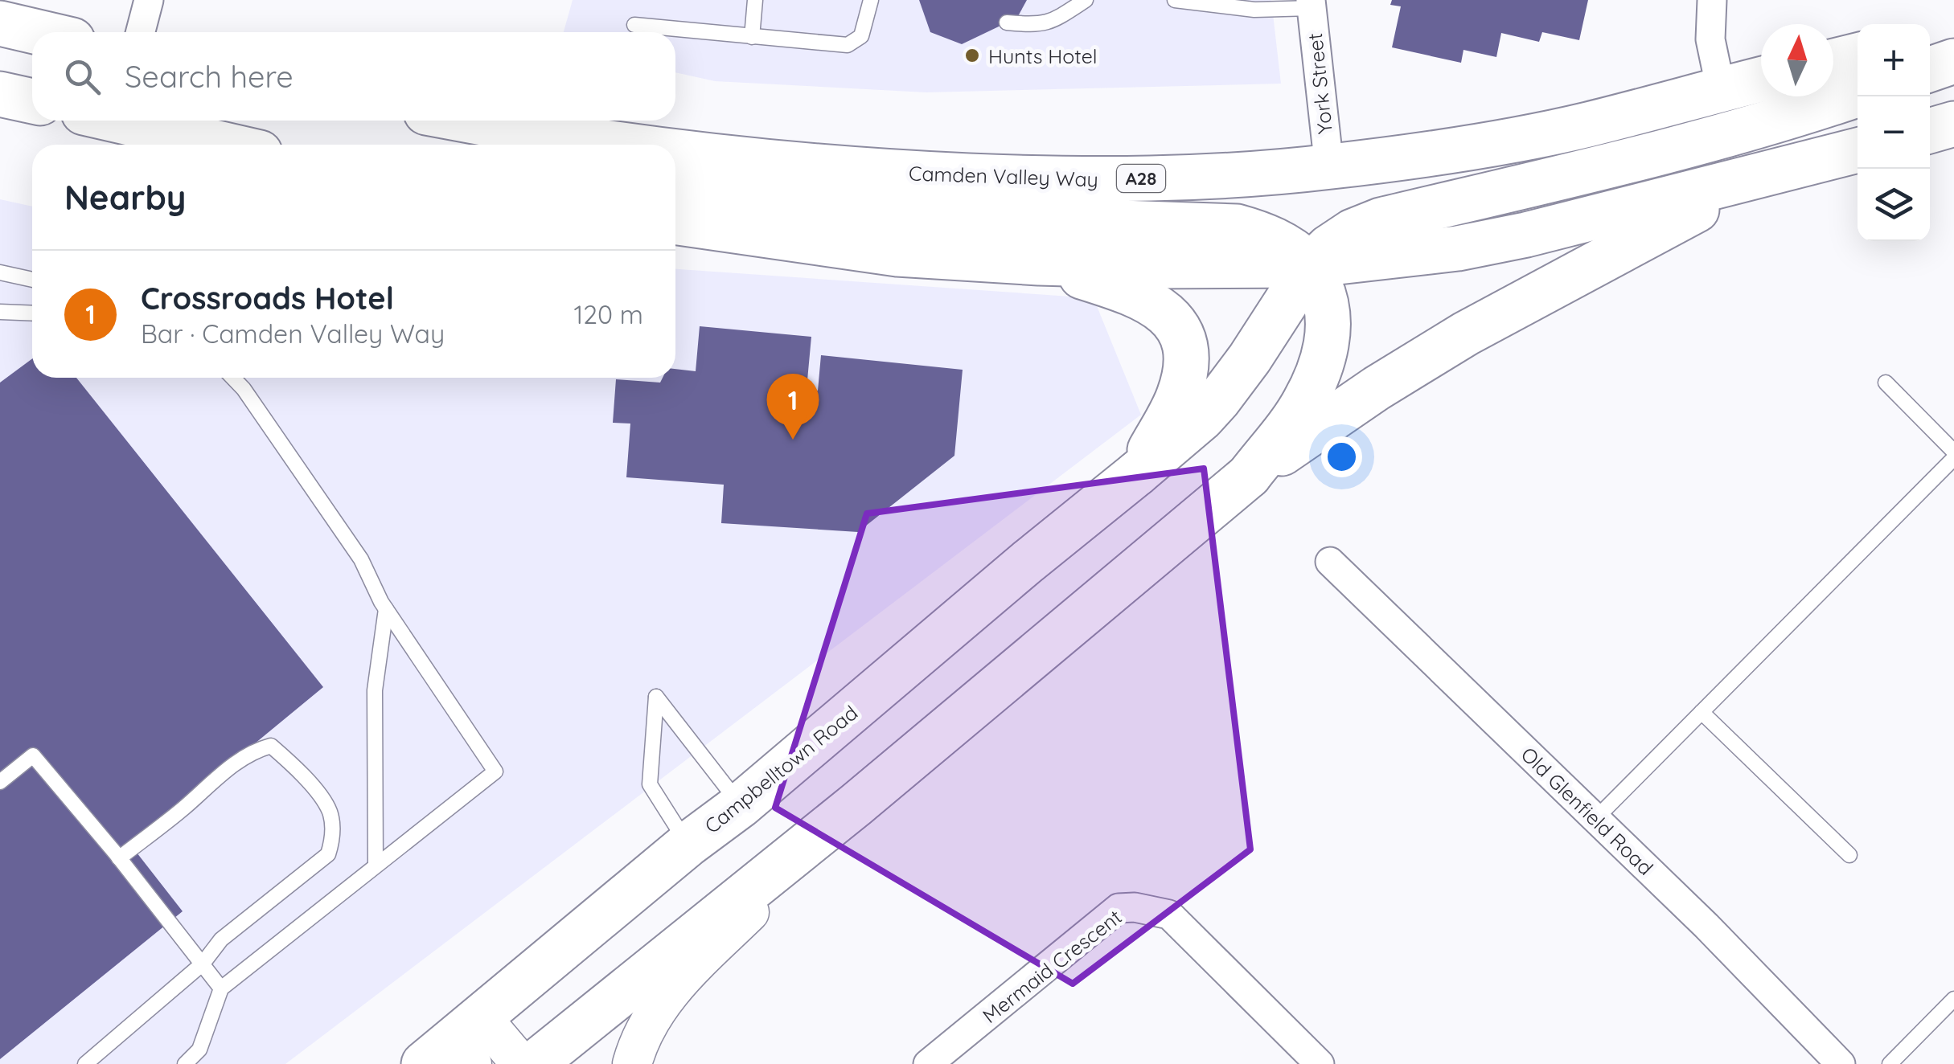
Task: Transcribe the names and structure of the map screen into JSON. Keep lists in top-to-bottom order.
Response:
{
  "streets": {
    "main road": ["Camden Valley Way", "A28", "Campbelltown Road"],
    "street": ["York Street", "Old Glenfield Road", "Mermaid Crescent"]
  },
  "crossings": [
    ["York Street", "Camden Valley Way"],
    ["Camden Valley Way", "A28"]
  ],
  "places": ["Hunts Hotel"],
  "north": "top",
  "page": {
    "map_buttons": ["+", "−"],
    "search": "Search here",
    "heading": "Nearby",
    "list": [
      {
        "mark": "1",
        "name": "Crossroads Hotel",
        "note": "Bar · Camden Valley Way",
        "value": "120 m"
      }
    ],
    "pins": "1"
  }
}
